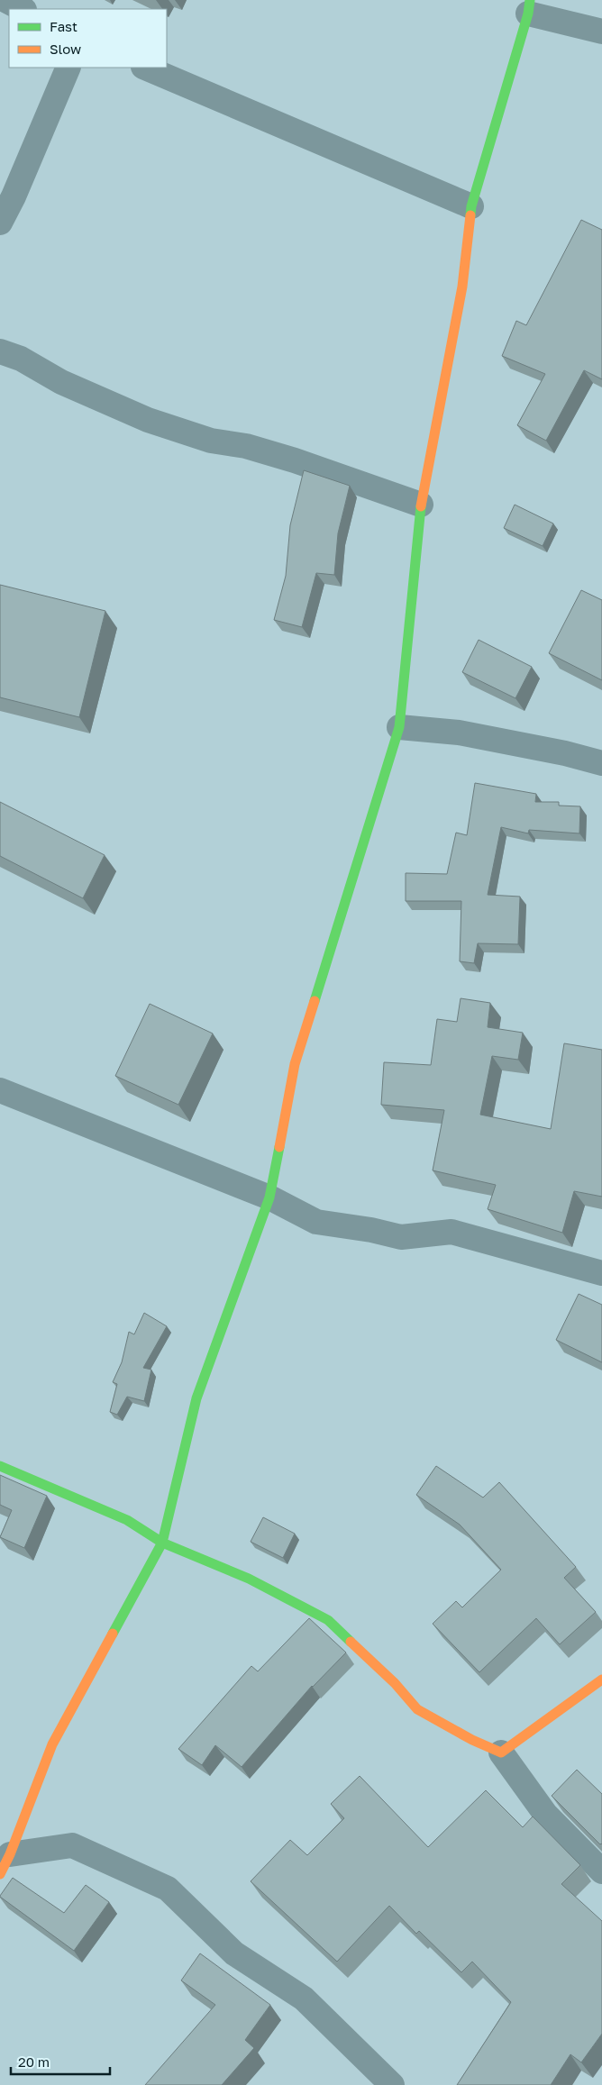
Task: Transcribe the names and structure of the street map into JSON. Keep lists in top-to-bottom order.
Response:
{
  "legend": ["Fast", "Slow"],
  "scale_bar": "20 m"
}
